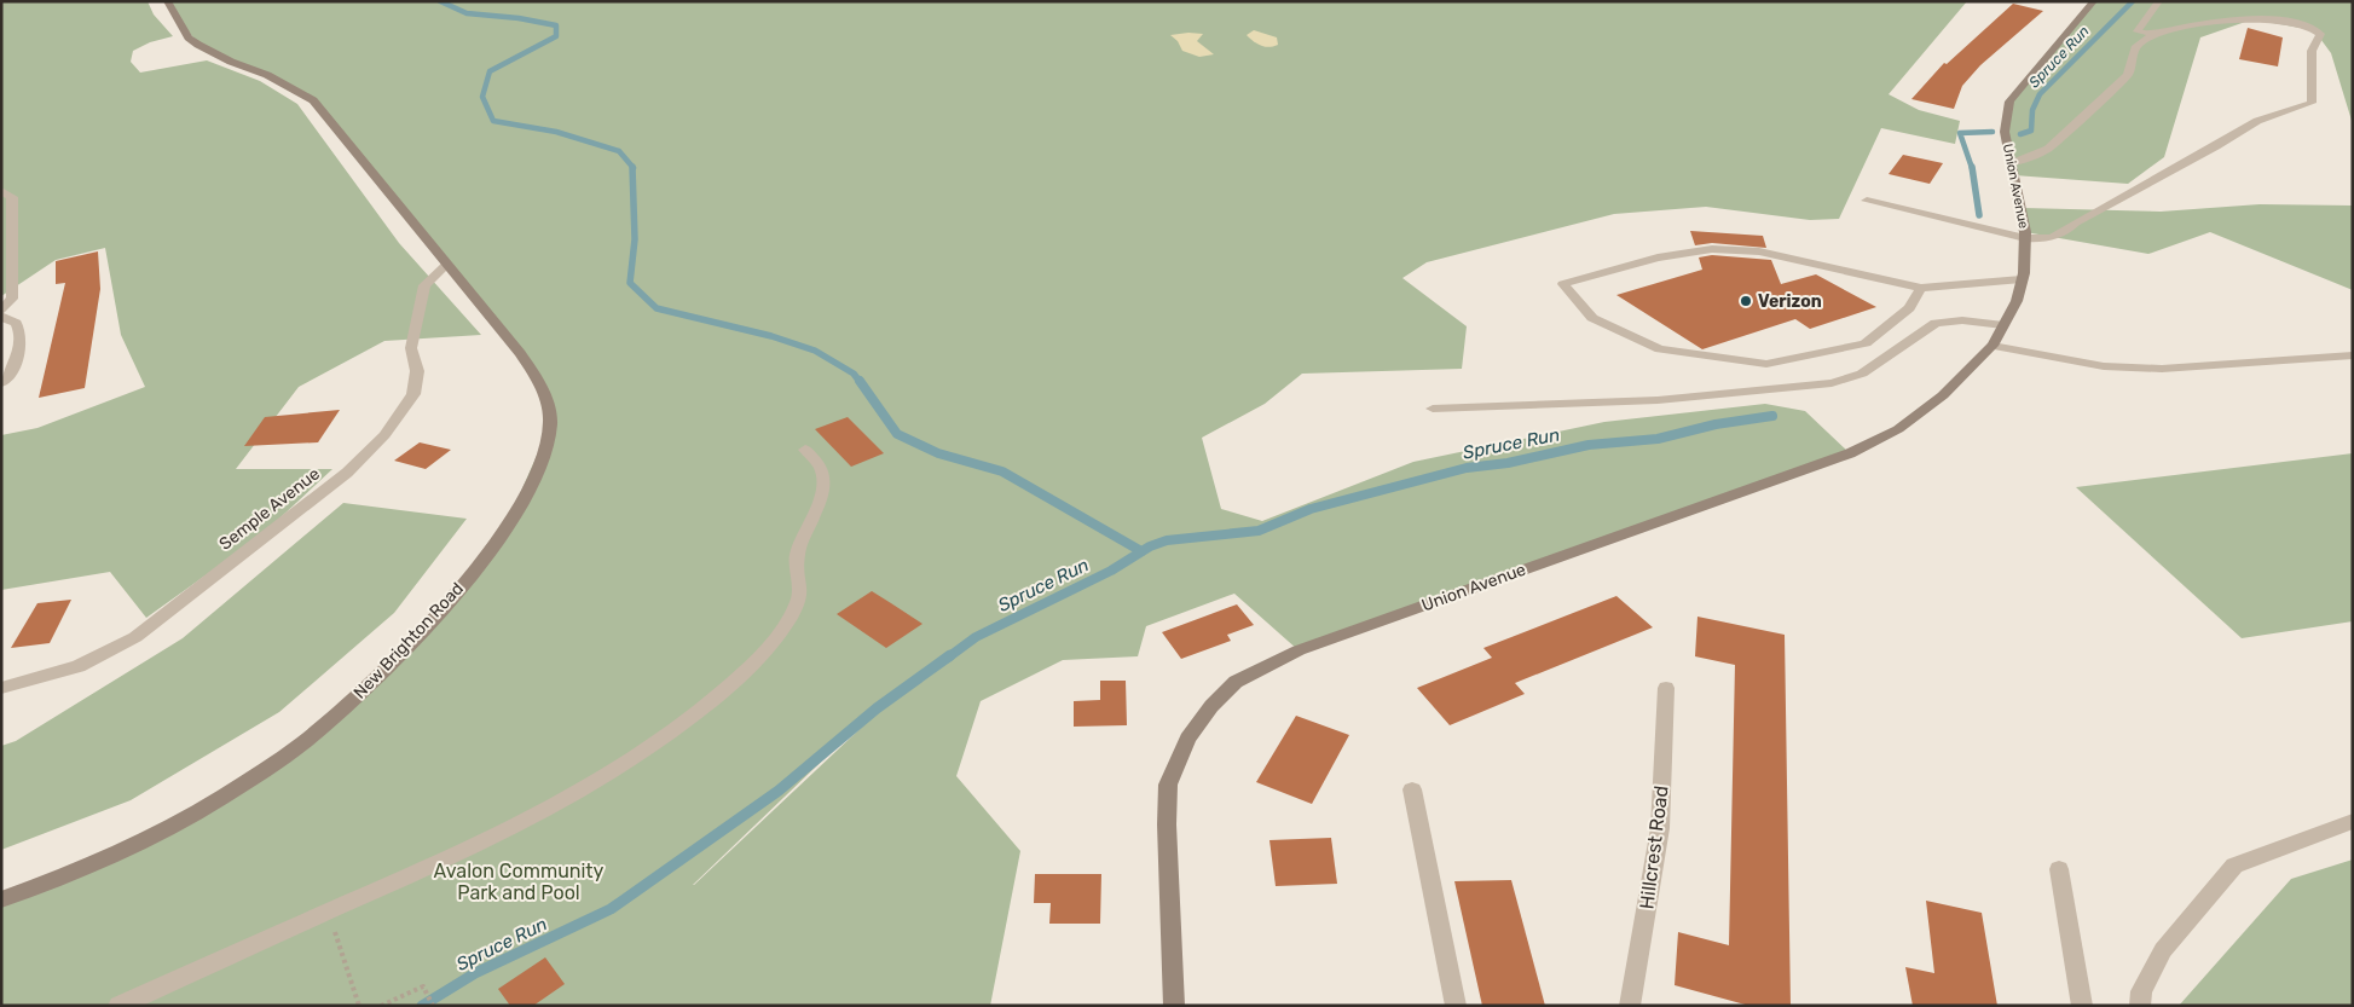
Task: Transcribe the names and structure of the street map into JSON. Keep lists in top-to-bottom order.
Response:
{
  "streets": {
    "street": [
      "Union Avenue",
      "Semple Avenue",
      "New Brighton Road",
      "Hillcrest Road"
    ]
  },
  "crossings": [
    ["Semple Avenue", "New Brighton Road"]
  ],
  "water": ["Spruce Run"],
  "parks": ["Avalon Community Park and Pool"],
  "places": ["Verizon"]
}
